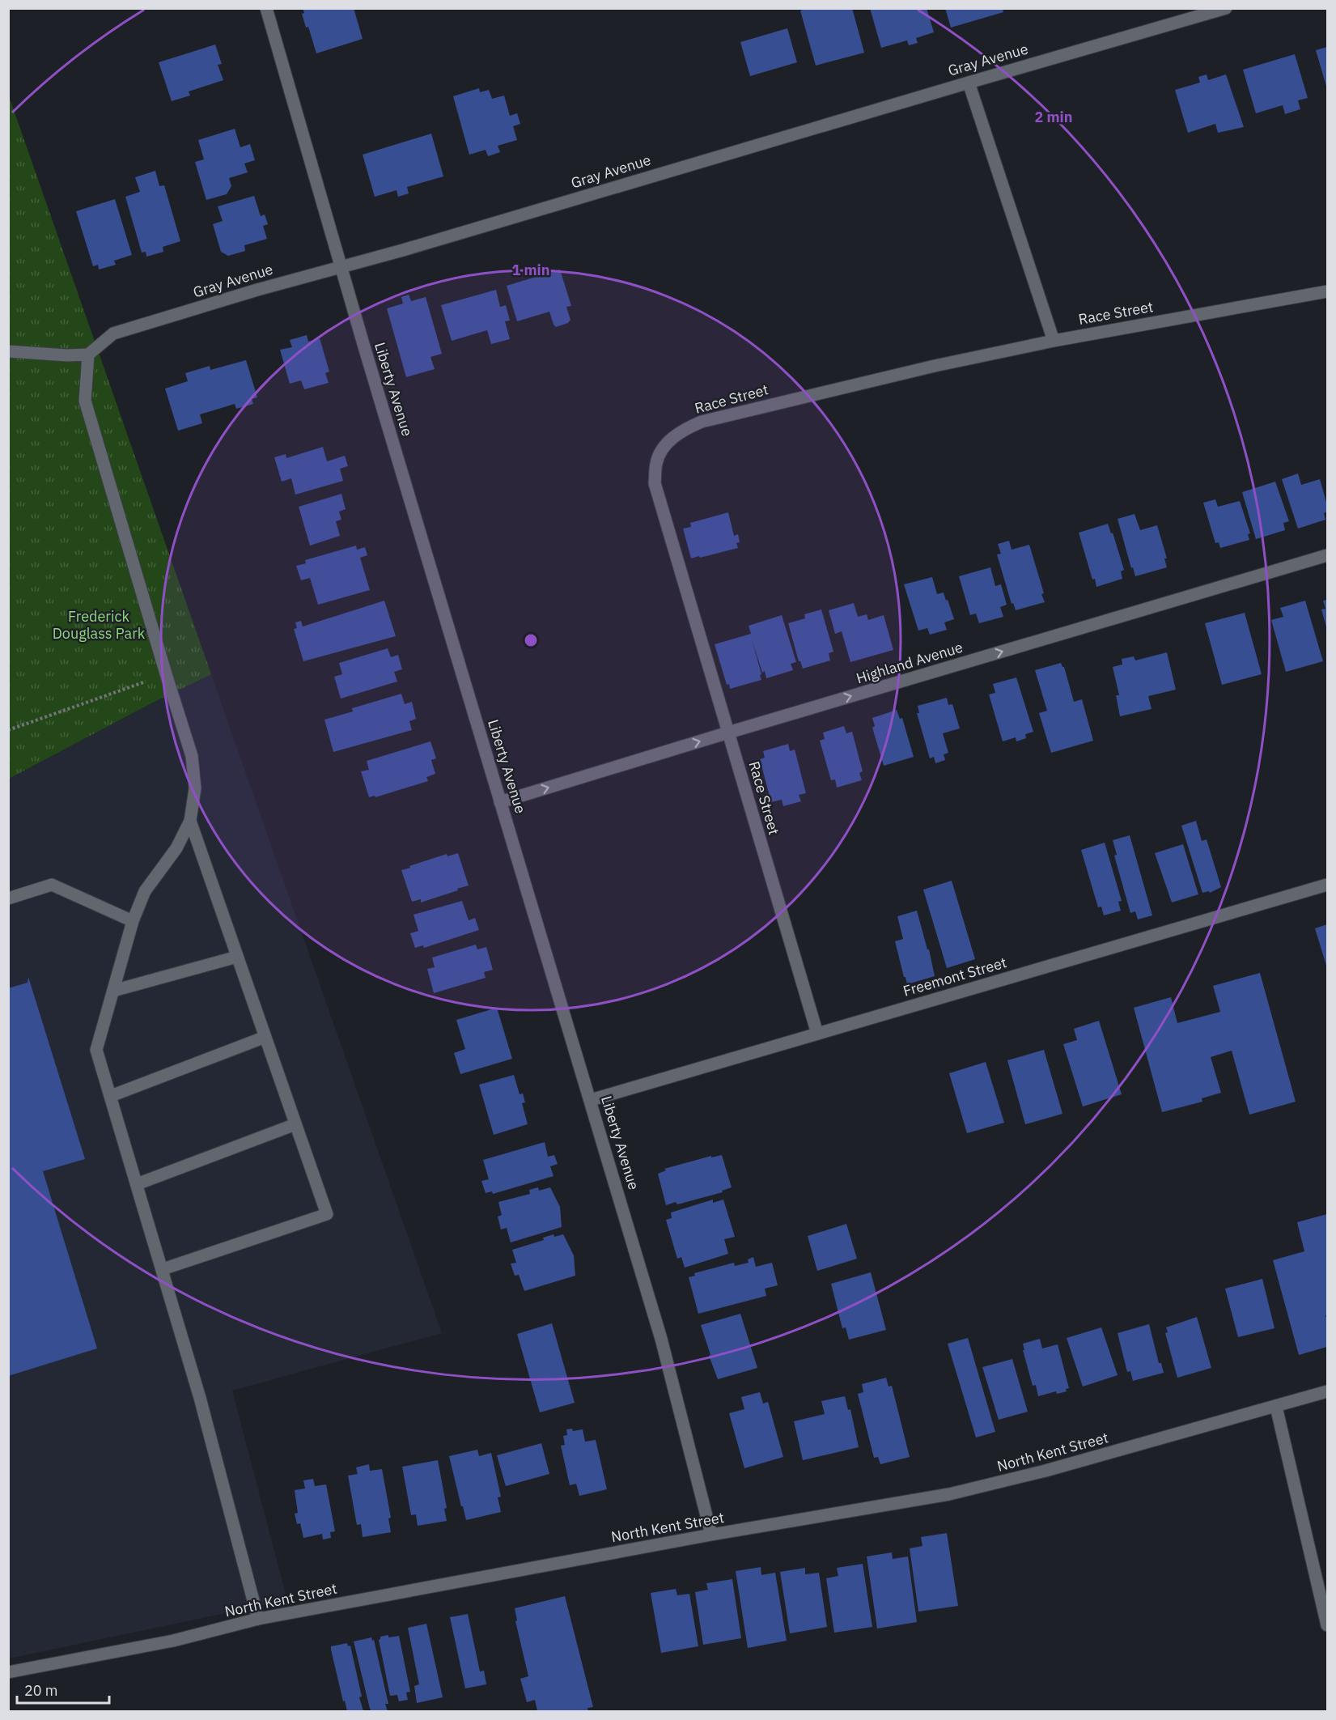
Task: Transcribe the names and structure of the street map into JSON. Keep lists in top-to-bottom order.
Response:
{
  "streets": {
    "street": [
      "Gray Avenue",
      "Race Street",
      "Liberty Avenue",
      "Highland Avenue",
      "Freemont Street",
      "North Kent Street"
    ]
  },
  "crossings": [
    ["Gray Avenue", "Liberty Avenue"],
    ["Race Street", "Highland Avenue"],
    ["Race Street", "Freemont Street"],
    ["Liberty Avenue", "Highland Avenue"],
    ["Liberty Avenue", "Freemont Street"],
    ["Liberty Avenue", "North Kent Street"]
  ],
  "one_way": ["Highland Avenue"],
  "parks": ["Frederick Douglass Park"],
  "scale_bar": "20 m",
  "rings": ["2 min", "1 min"]
}
